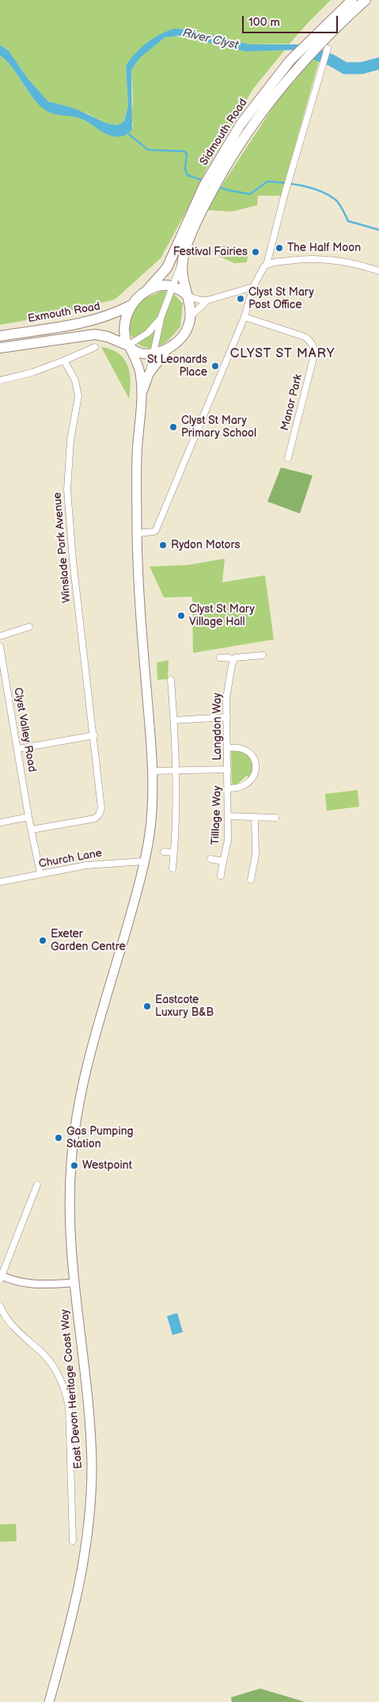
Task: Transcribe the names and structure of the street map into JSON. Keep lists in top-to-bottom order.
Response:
{
  "streets": {
    "highway": ["Sidmouth Road", "Exmouth Road"],
    "main road": ["East Devon Heritage Coast Way"],
    "street": [
      "Manor Park",
      "Winslade Park Avenue",
      "Langdon Way",
      "Clyst Valley Road",
      "Tilllage Way",
      "Church Lane"
    ]
  },
  "crossings": [
    ["Sidmouth Road", "Exmouth Road"],
    ["Winslade Park Avenue", "Clyst Valley Road"],
    ["Langdon Way", "Tilllage Way"],
    ["Clyst Valley Road", "Church Lane"],
    ["Church Lane", "East Devon Heritage Coast Way"]
  ],
  "districts": ["CLYST ST MARY"],
  "water": ["River Clyst"],
  "places": [
    "The Half Moon",
    "Festival Fairies",
    "Clyst St Mary Post Office",
    "St Leonards Place",
    "Clyst St Mary Primary School",
    "Rydon Motors",
    "Clyst St Mary Village Hall",
    "Exeter Garden Centre",
    "Eastcote Luxury B&B",
    "Gas Pumping Station",
    "Westpoint"
  ],
  "scale_bar": "100 m"
}
